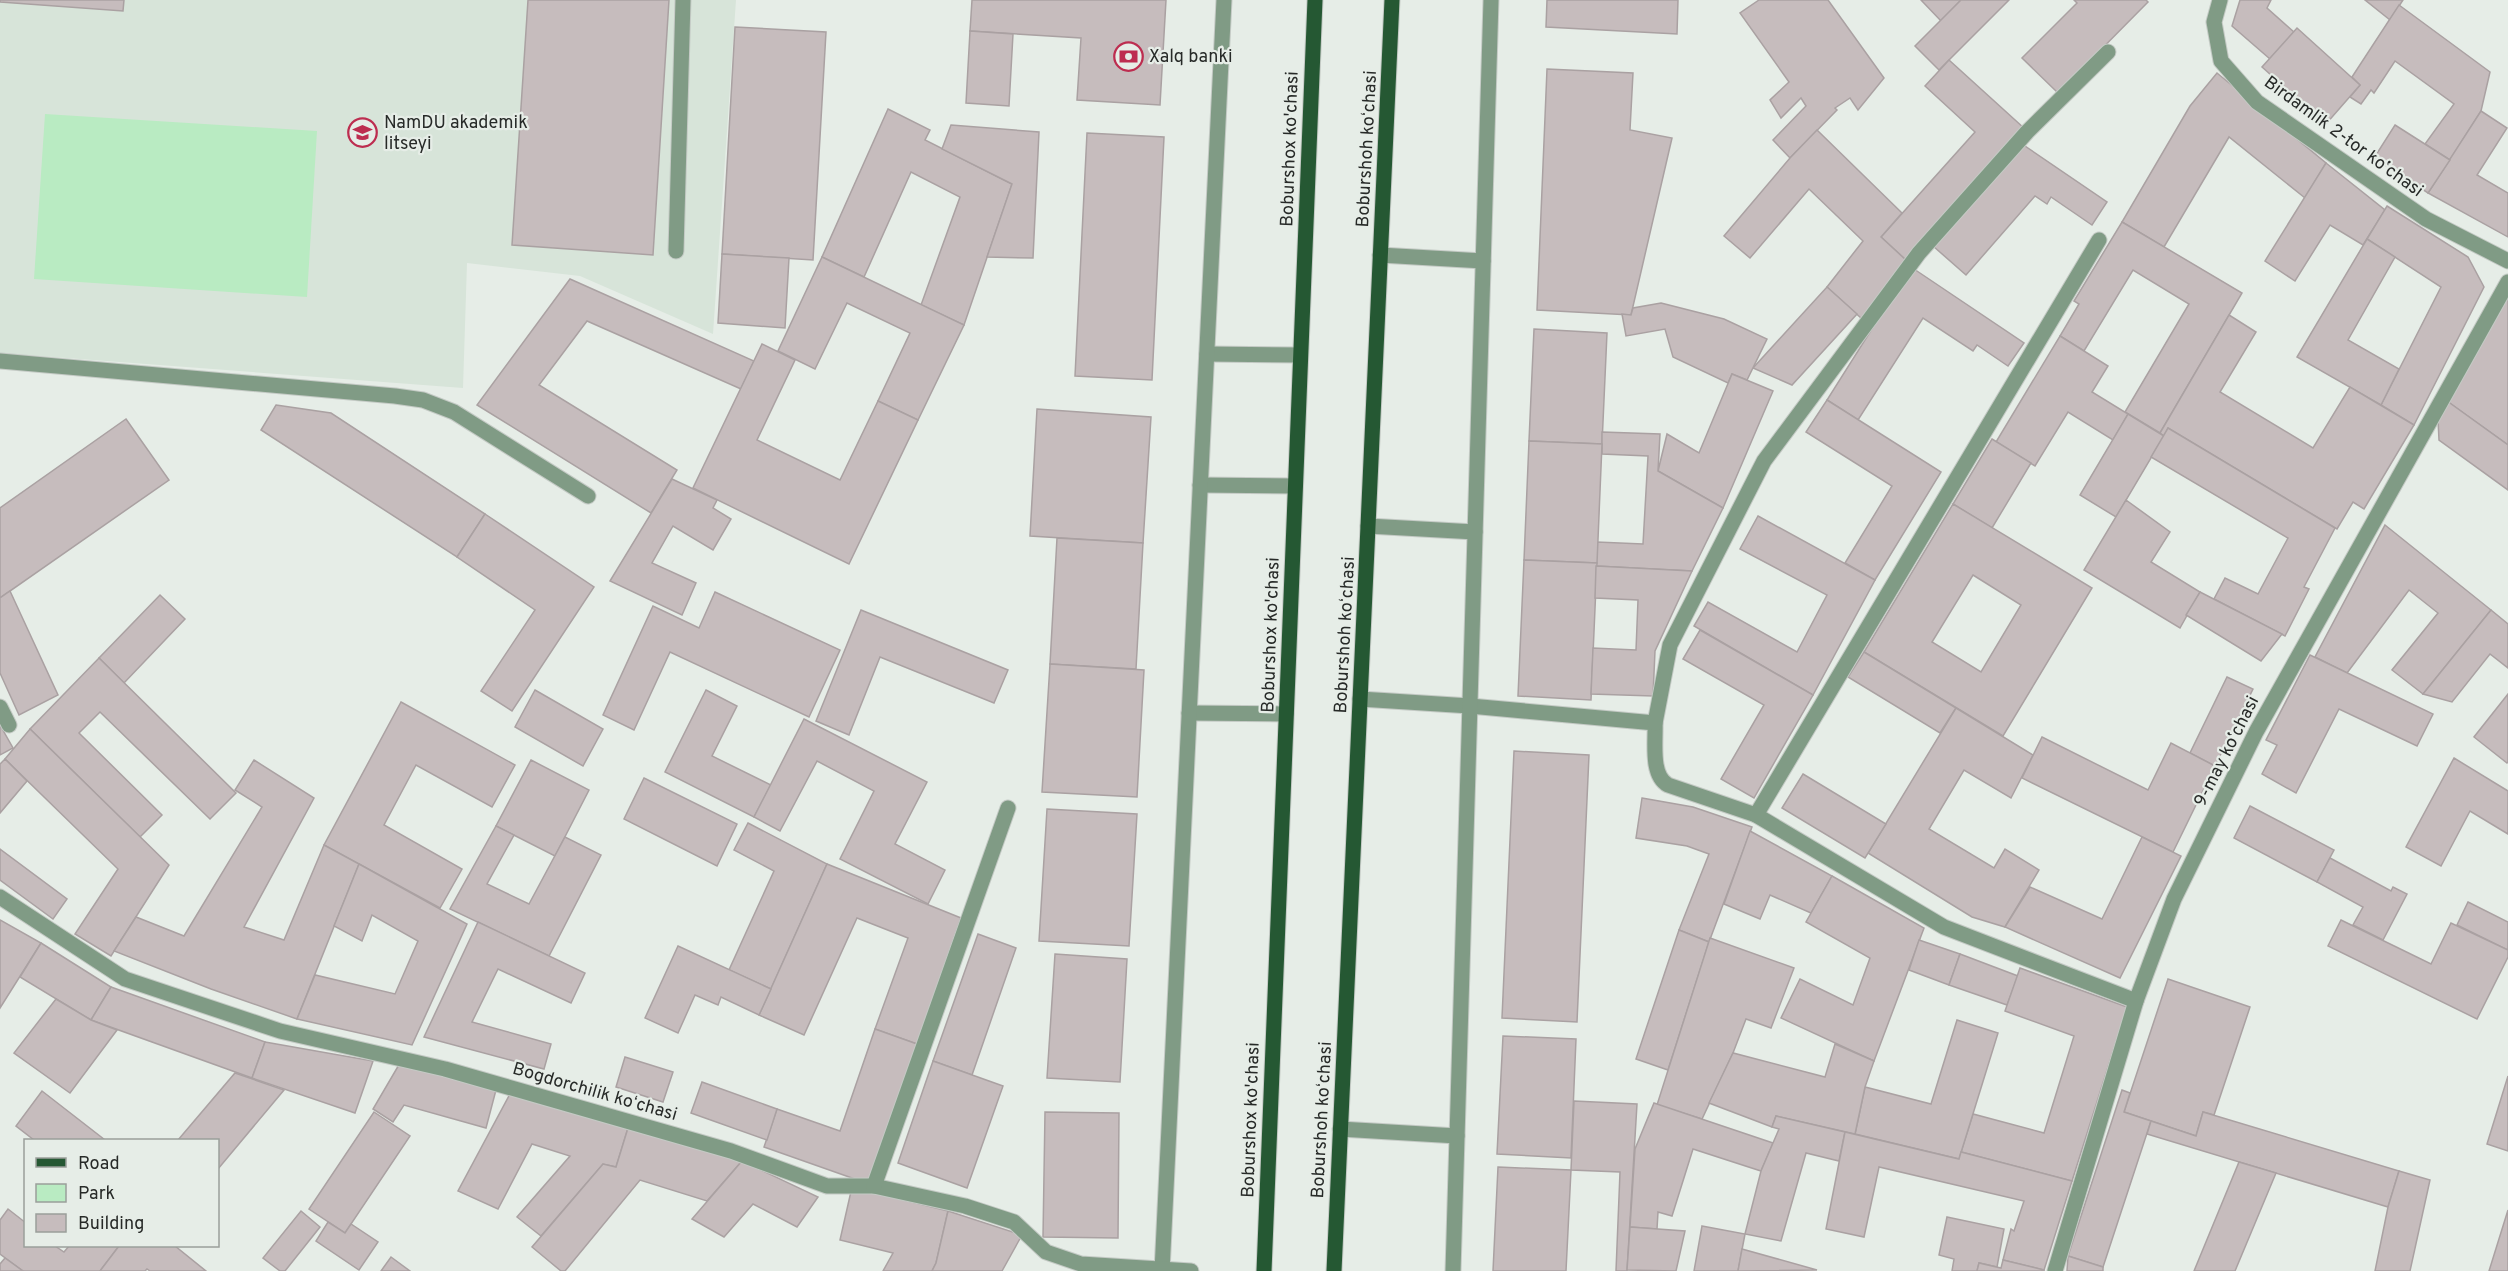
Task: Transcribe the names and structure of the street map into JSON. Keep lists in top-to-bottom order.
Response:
{
  "streets": {
    "main road": ["Boburshox ko'chasi", "Boburshoh koʻchasi"],
    "street": ["Birdamlik 2-tor koʼchasi", "9-may koʼchasi", "Bogdorchilik koʻchasi"]
  },
  "places": {
    "bank": ["Xalq banki"],
    "school or university": ["NamDU akademik litseyi"]
  },
  "legend": ["Road", "Park", "Building"]
}
